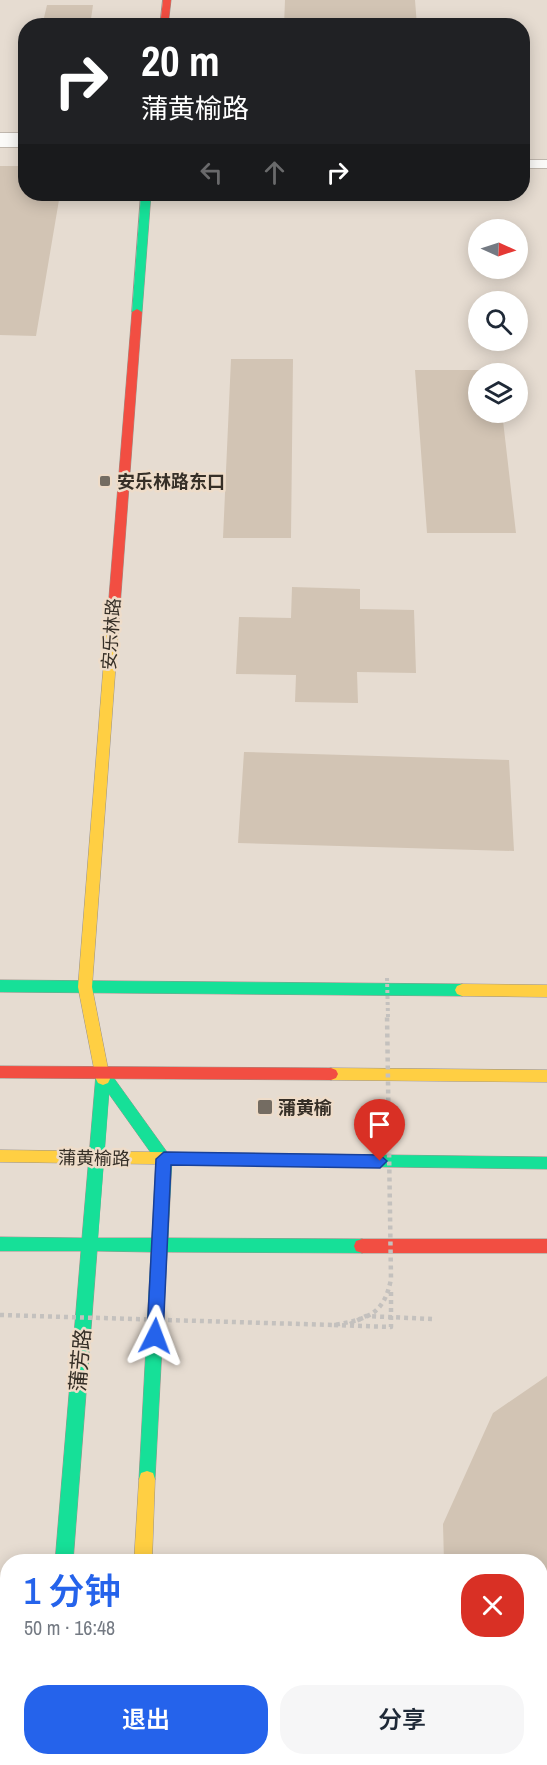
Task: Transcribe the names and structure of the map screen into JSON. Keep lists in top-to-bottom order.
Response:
{
  "streets": {
    "street": ["安乐林路", "蒲黄榆路", "蒲芳路"]
  },
  "crossings": [
    ["安乐林路", "蒲芳路"],
    ["蒲黄榆路", "蒲芳路"]
  ],
  "places": {
    "transit": ["安乐林路东口", "蒲黄榆"]
  },
  "north": "right",
  "page": {
    "turn": ["20 m", "蒲黄榆路"],
    "heading": ["1 分钟", "50 m · 16:48"],
    "buttons": ["退出", "分享"]
  }
}
